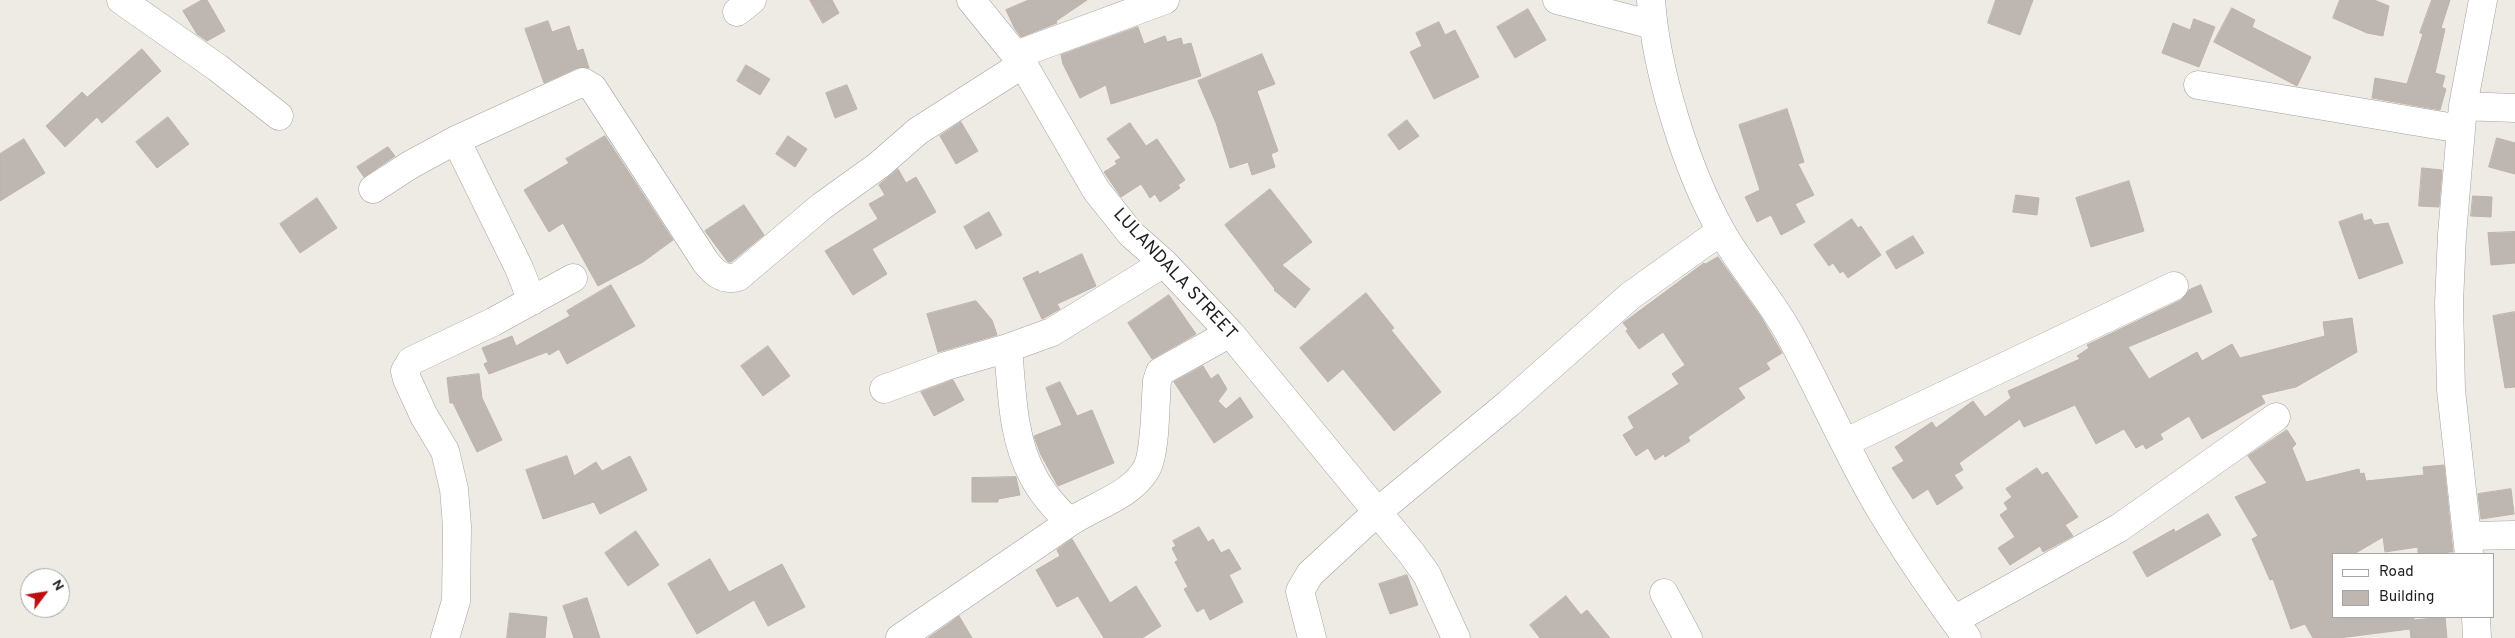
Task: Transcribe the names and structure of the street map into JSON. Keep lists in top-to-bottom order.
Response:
{
  "streets": {
    "street": ["LULANDALA STREET"]
  },
  "legend": ["Road", "Building"],
  "north": "top right"
}
